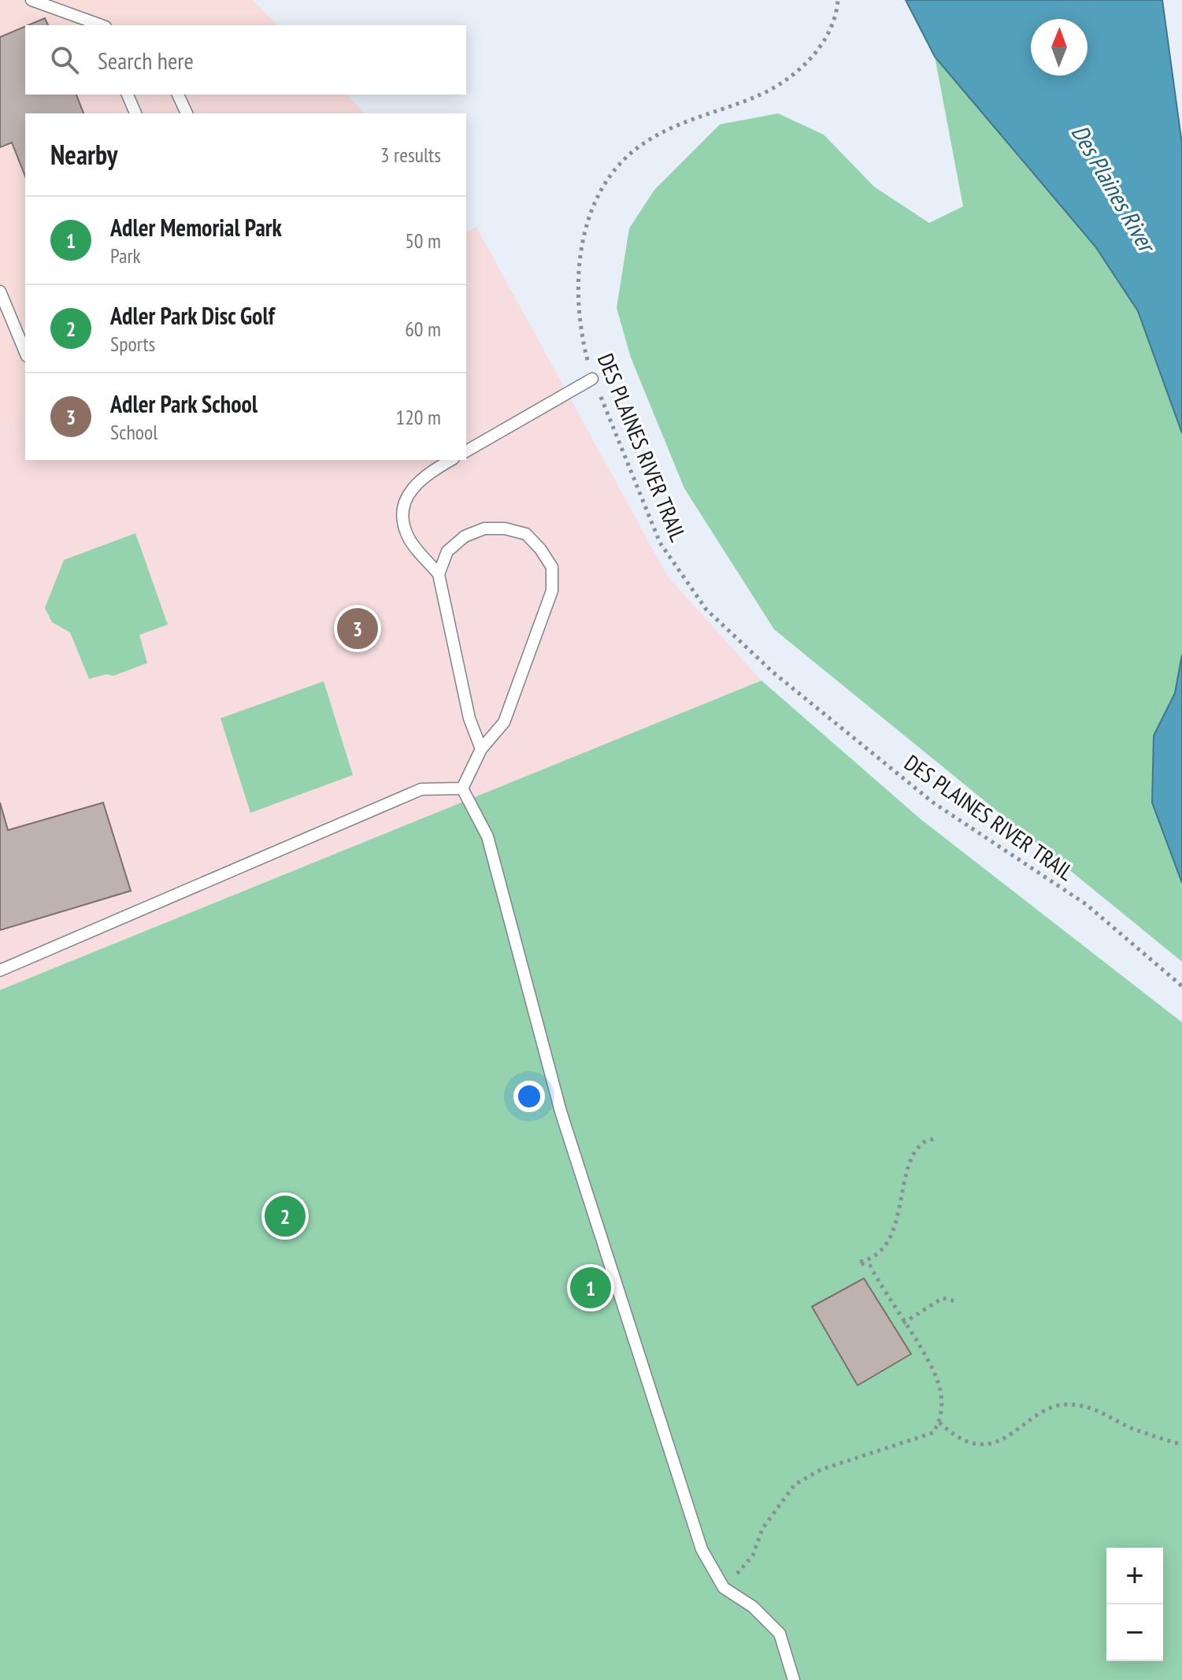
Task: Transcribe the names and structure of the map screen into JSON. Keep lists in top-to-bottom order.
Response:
{
  "streets": {
    "path": ["DES PLAINES RIVER TRAIL"]
  },
  "water": ["Des Plaines River"],
  "north": "top",
  "page": {
    "search": "Search here",
    "heading": ["Nearby", "3 results"],
    "list": [
      {
        "mark": "1",
        "name": "Adler Memorial Park",
        "note": "Park",
        "value": "50 m"
      },
      {
        "mark": "2",
        "name": "Adler Park Disc Golf",
        "note": "Sports",
        "value": "60 m"
      },
      {
        "mark": "3",
        "name": "Adler Park School",
        "note": "School",
        "value": "120 m"
      }
    ],
    "pins": ["3", "2", "1"],
    "map_buttons": ["+", "−"]
  }
}
